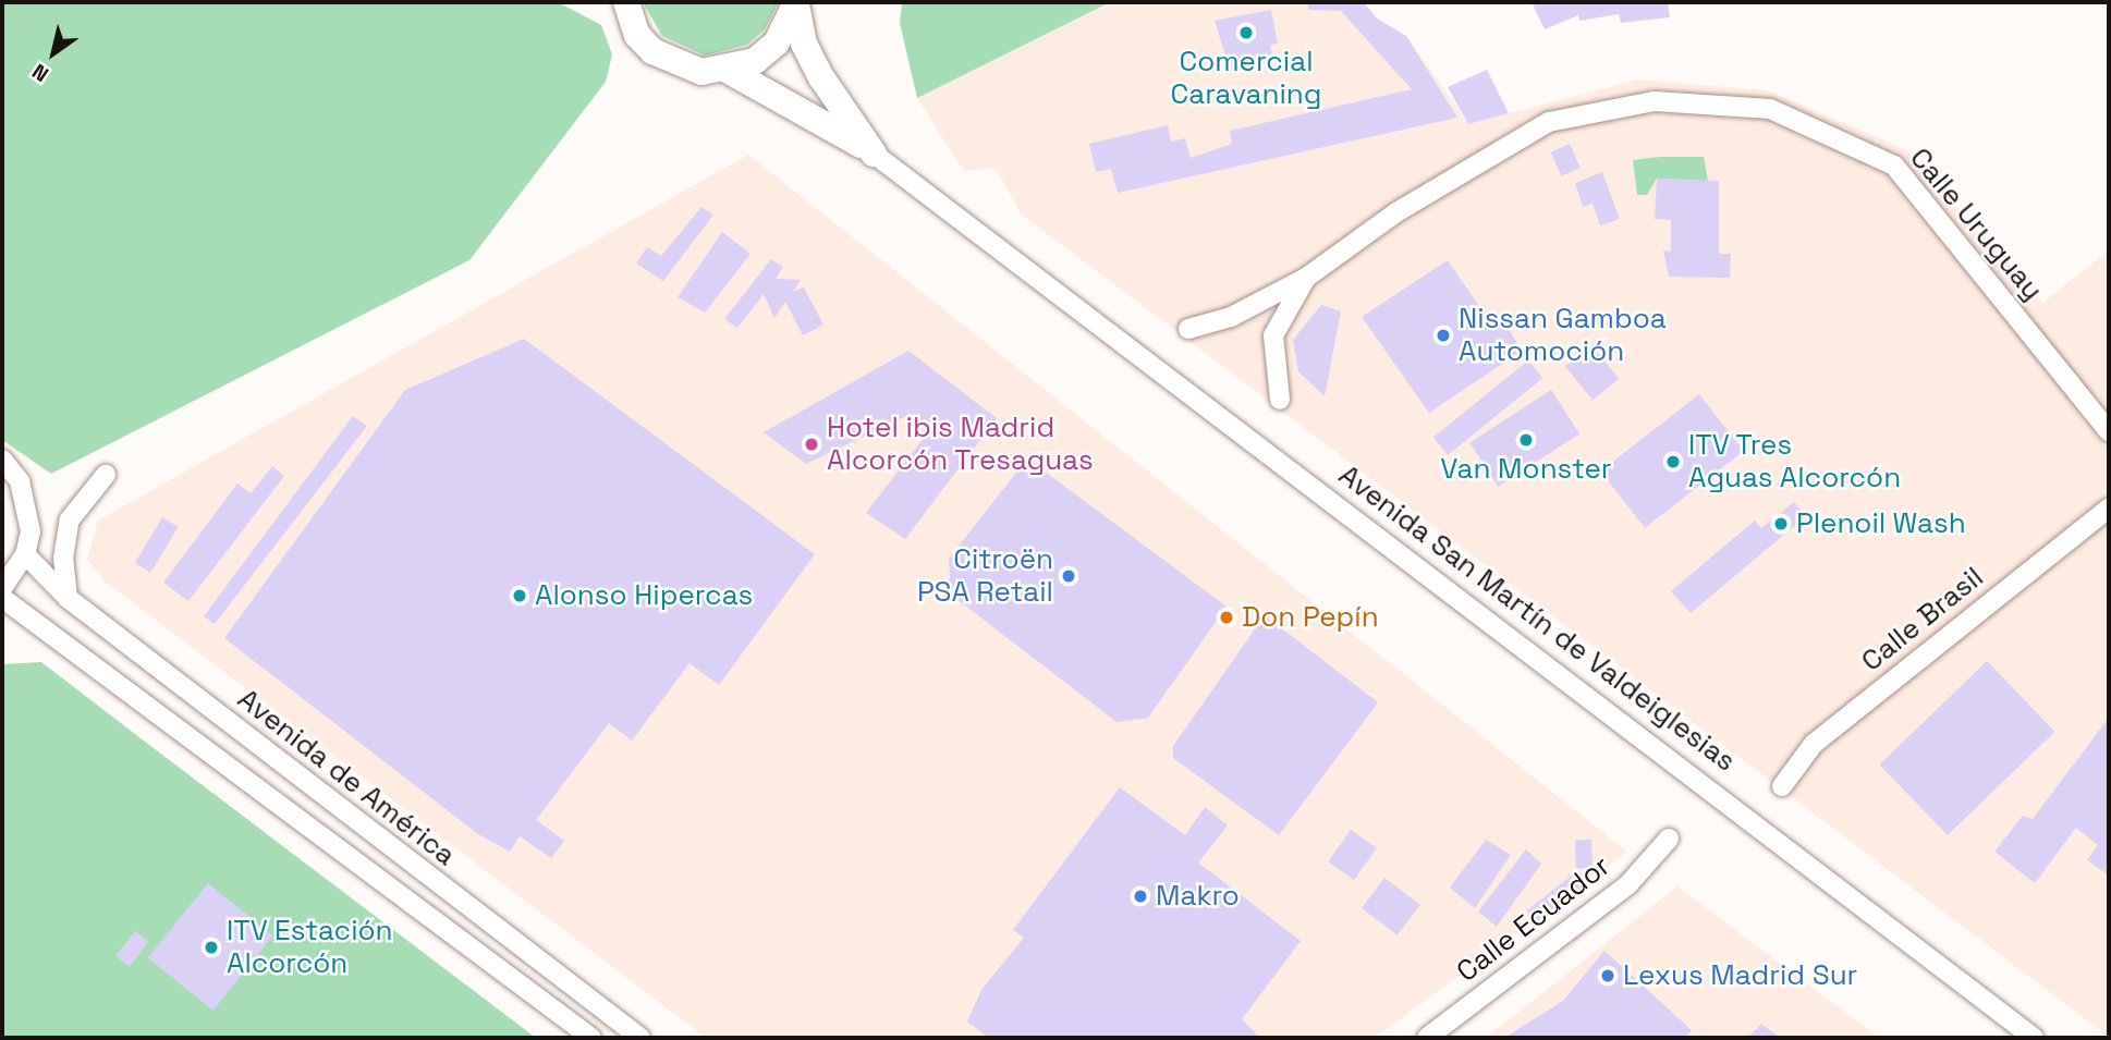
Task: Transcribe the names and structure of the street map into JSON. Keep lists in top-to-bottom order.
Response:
{
  "streets": {
    "street": [
      "Calle Uruguay",
      "Avenida San Martín de Valdeiglesias",
      "Calle Brasil",
      "Avenida de América",
      "Calle Ecuador"
    ]
  },
  "places": [
    "Comercial Caravaning",
    "Nissan Gamboa Automoción",
    "Van Monster",
    "Hotel ibis Madrid Alcorcón Tresaguas",
    "ITV Tres Aguas Alcorcón",
    "Plenoil Wash",
    "Citroën PSA Retail",
    "Alonso Hipercas",
    "Don Pepín",
    "Makro",
    "ITV Estación Alcorcón",
    "Lexus Madrid Sur"
  ],
  "north": "bottom left"
}
